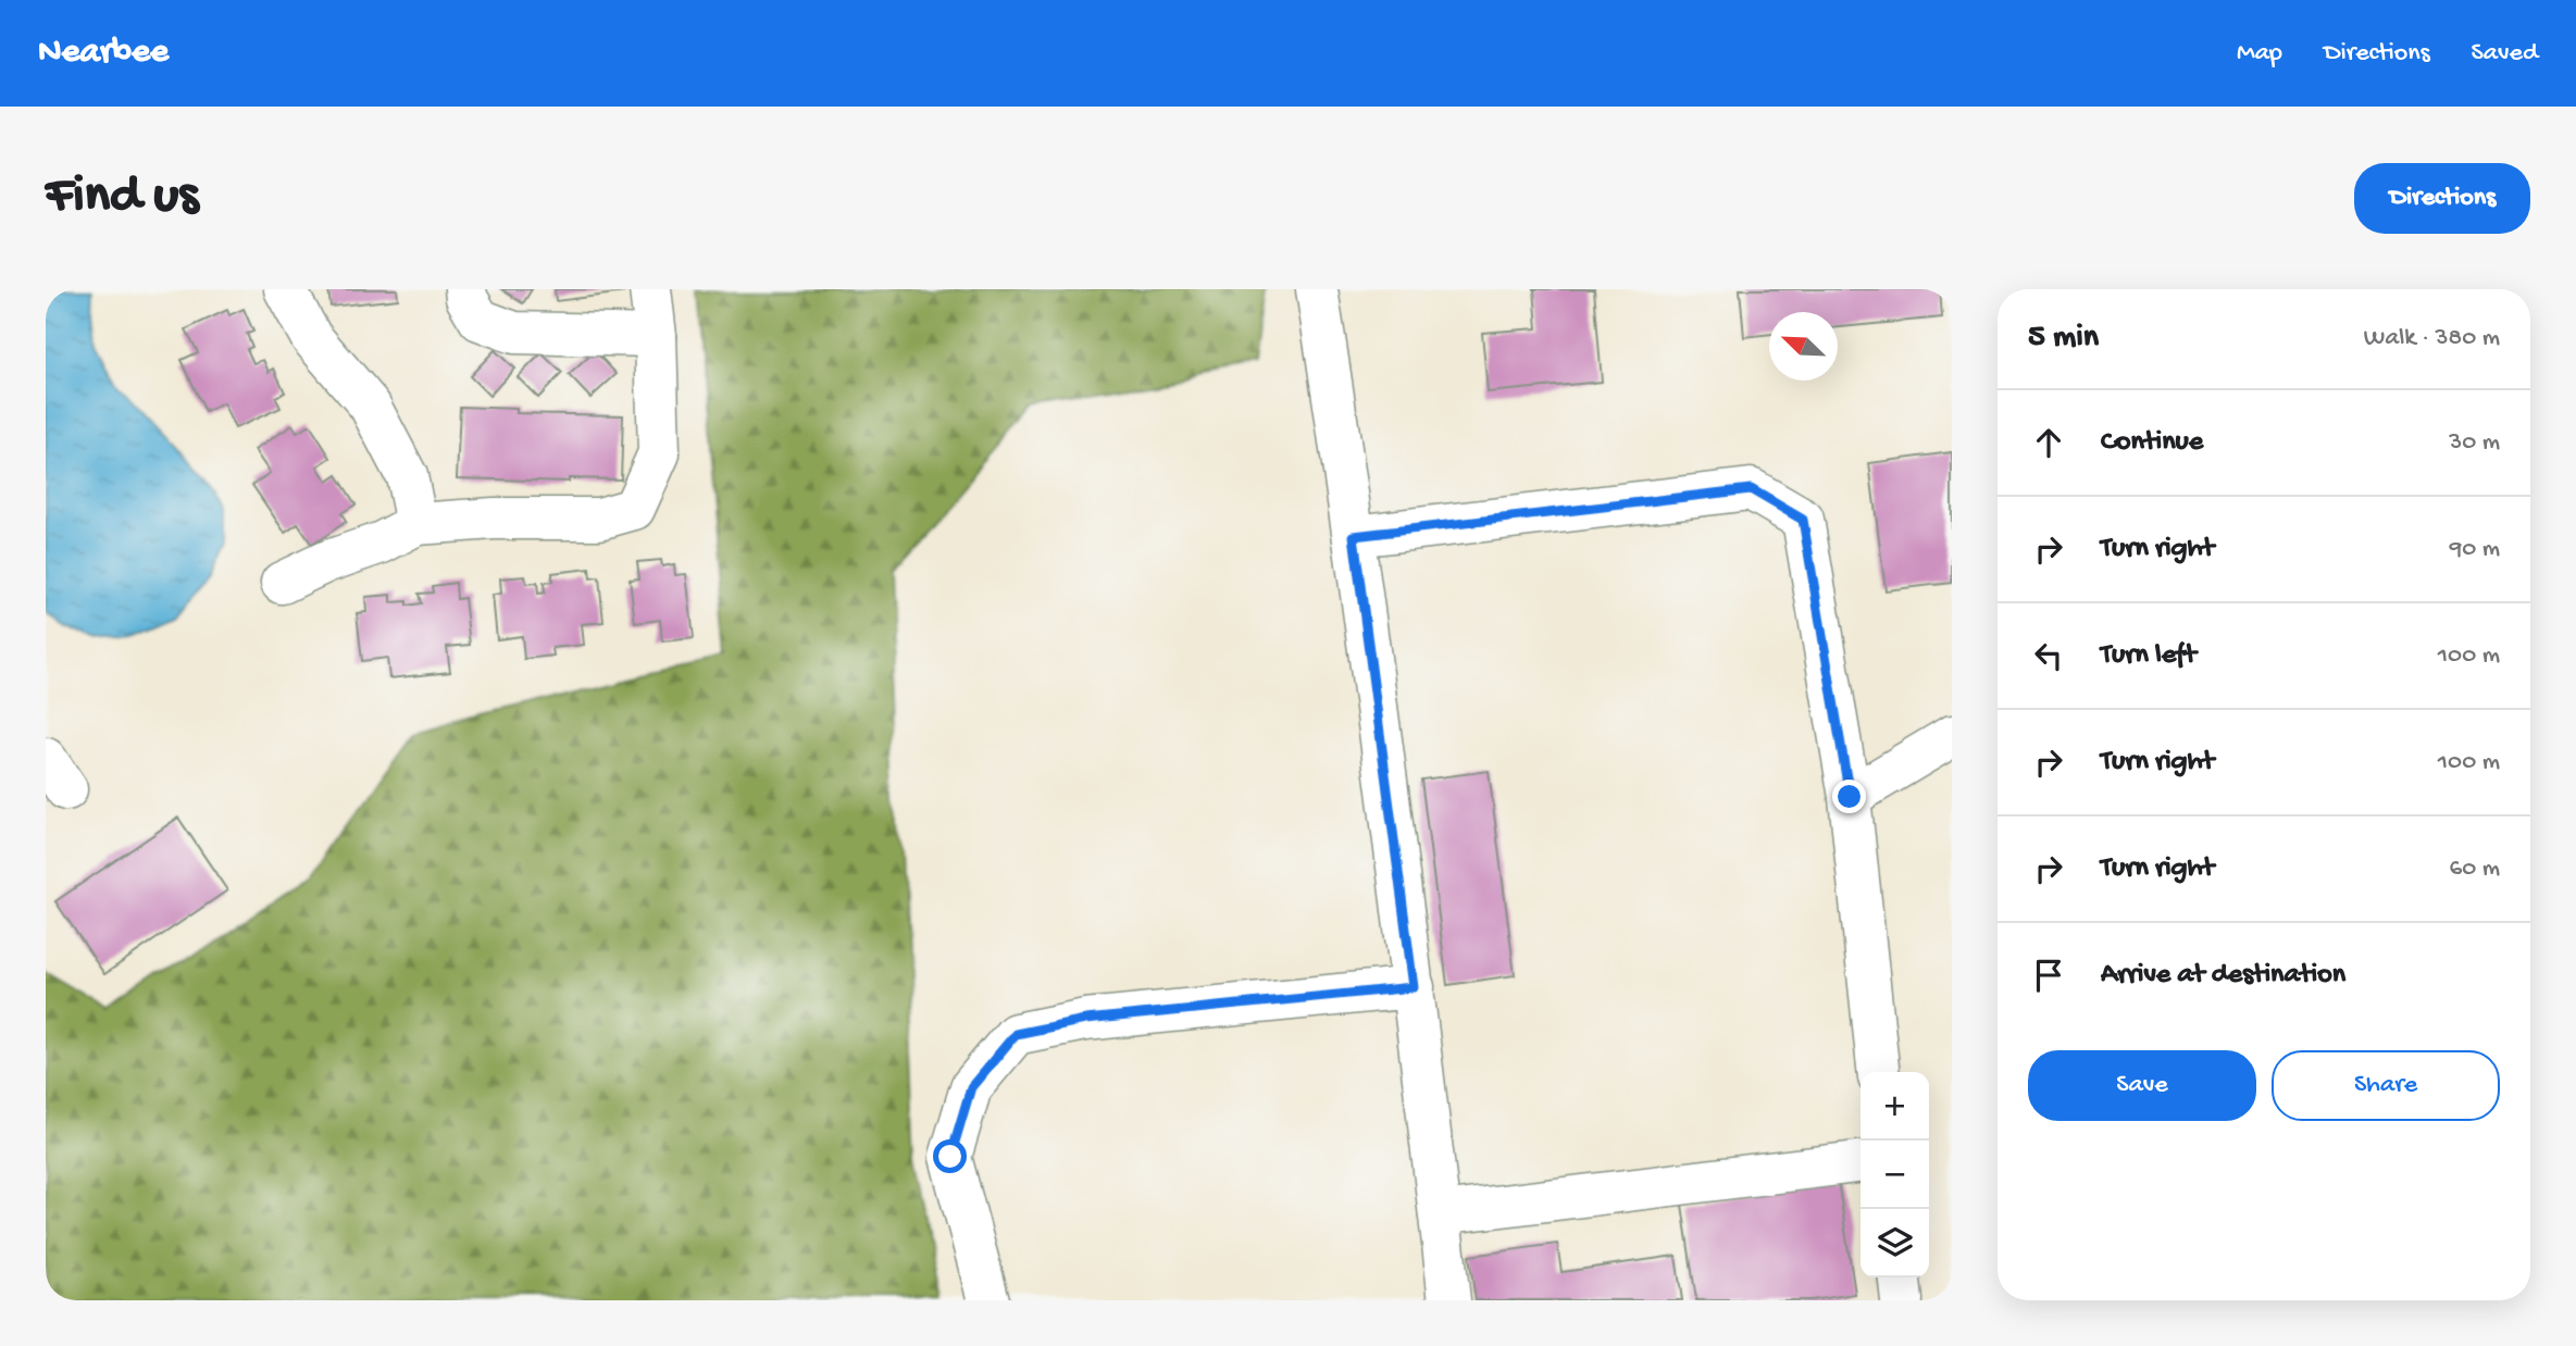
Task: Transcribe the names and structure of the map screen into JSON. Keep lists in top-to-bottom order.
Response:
{
  "north": "top left",
  "page": {
    "header": "Nearbee",
    "nav": ["Map", "Directions", "Saved"],
    "buttons": [
      "Directions",
      ["Save", "Share"]
    ],
    "title": "Find us",
    "heading": ["5 min", "Walk · 380 m"],
    "list": [
      ["Continue", "30 m"],
      ["Turn right", "90 m"],
      ["Turn left", "100 m"],
      ["Turn right", "100 m"],
      ["Turn right", "60 m"],
      "Arrive at destination"
    ],
    "map_buttons": ["+", "−"]
  }
}
